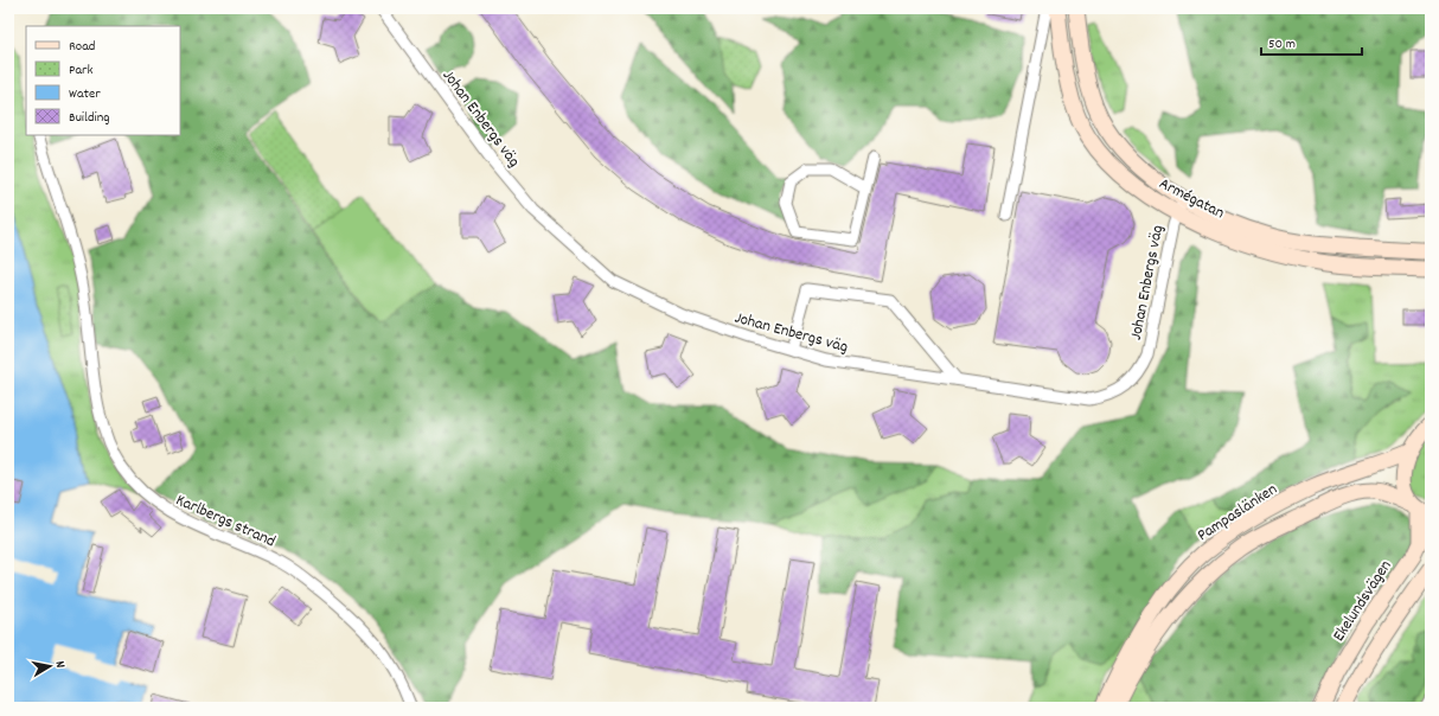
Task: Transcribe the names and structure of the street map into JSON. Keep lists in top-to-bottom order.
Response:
{
  "streets": {
    "street": [
      "Johan Enbergs väg",
      "Armégatan",
      "Pampaslänken",
      "Karlbergs strand",
      "Ekelundsvägen"
    ]
  },
  "crossings": [
    ["Johan Enbergs väg", "Armégatan"],
    ["Pampaslänken", "Ekelundsvägen"]
  ],
  "legend": [
    "Road",
    "Park",
    "Water",
    "Building"
  ],
  "scale_bar": "50 m",
  "north": "right"
}
